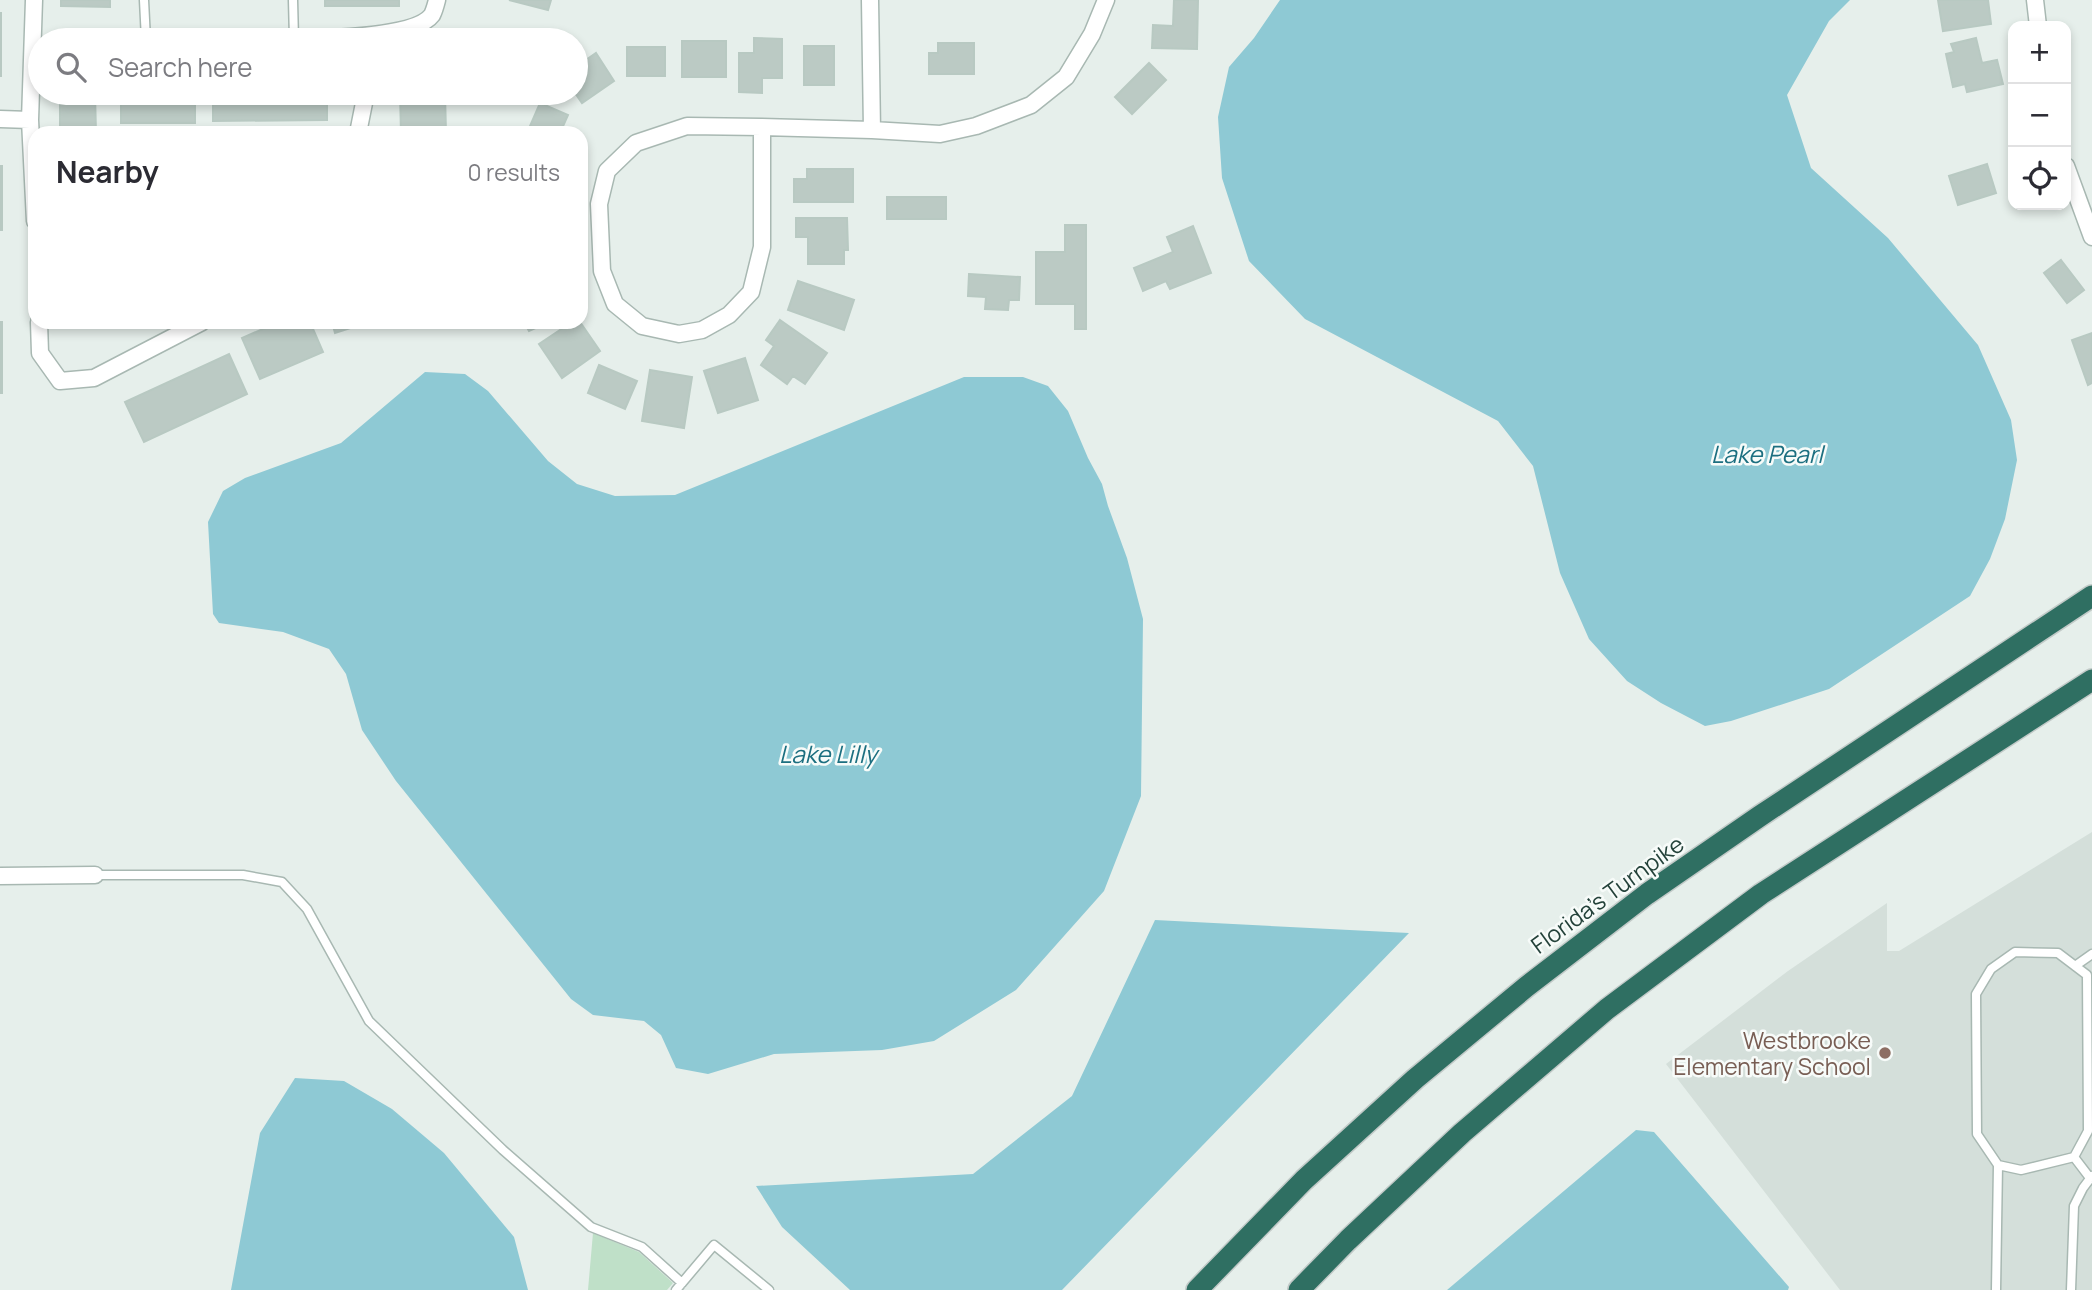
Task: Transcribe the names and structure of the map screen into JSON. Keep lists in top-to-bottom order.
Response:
{
  "streets": {
    "highway": ["Florida's Turnpike"]
  },
  "water": ["Lake Pearl", "Lake Lilly"],
  "places": ["Westbrooke Elementary School"],
  "page": {
    "map_buttons": ["+", "−"],
    "search": "Search here",
    "heading": ["Nearby", "0 results"]
  }
}
